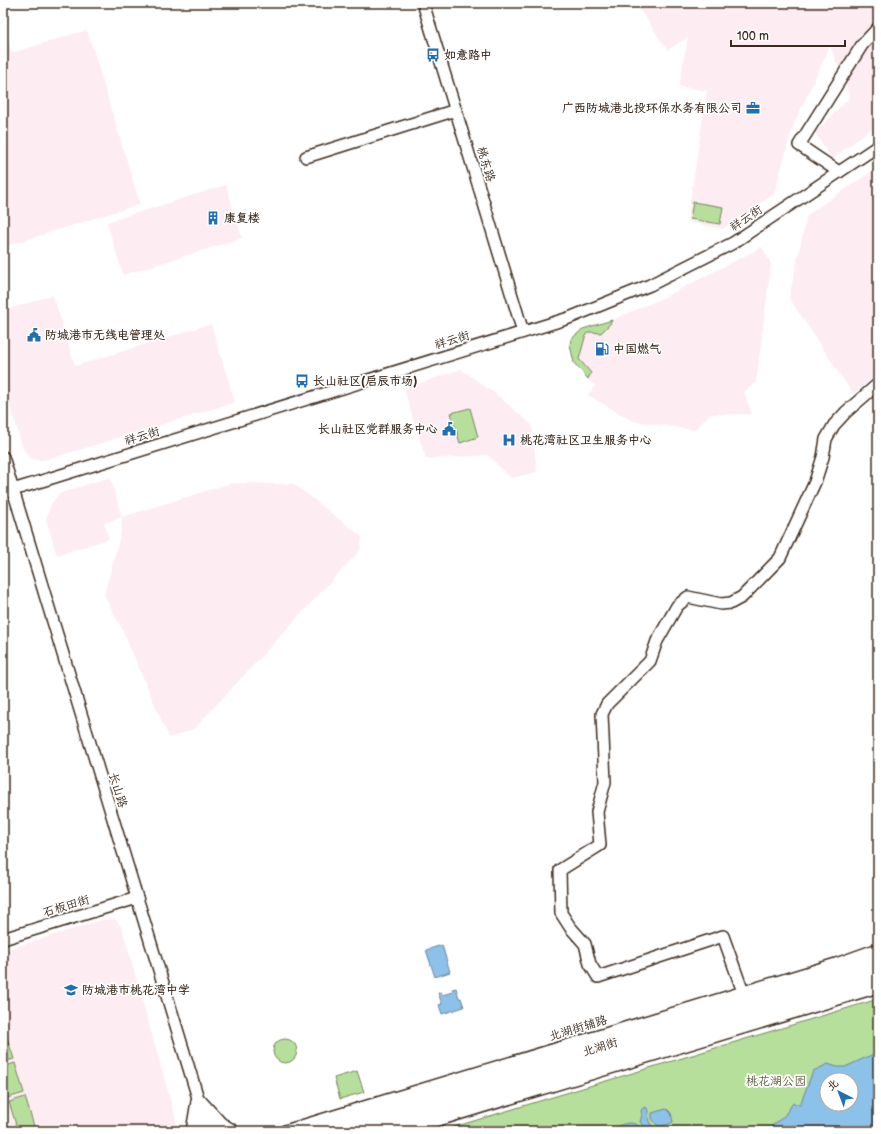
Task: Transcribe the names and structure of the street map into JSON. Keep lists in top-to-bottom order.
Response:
{
  "streets": {
    "main road": ["北湖街"],
    "street": [
      "桃东路",
      "祥云街",
      "长山路",
      "石板田街"
    ]
  },
  "crossings": [
    ["桃东路", "祥云街"],
    ["祥云街", "长山路"],
    ["长山路", "石板田街"]
  ],
  "parks": ["桃花湖公园"],
  "places": {
    "bus stop": ["如意路中", "长山社区(启辰市场)"],
    "office": ["广西防城港北投环保水务有限公司"],
    "building": ["康复楼"],
    "public building": ["防城港市无线电管理处", "长山社区党群服务中心"],
    "fuel station": ["中国燃气"],
    "hospital": ["桃花湾社区卫生服务中心"],
    "school or university": ["防城港市桃花湾中学"]
  },
  "scale_bar": "100 m",
  "north": "top left"
}
